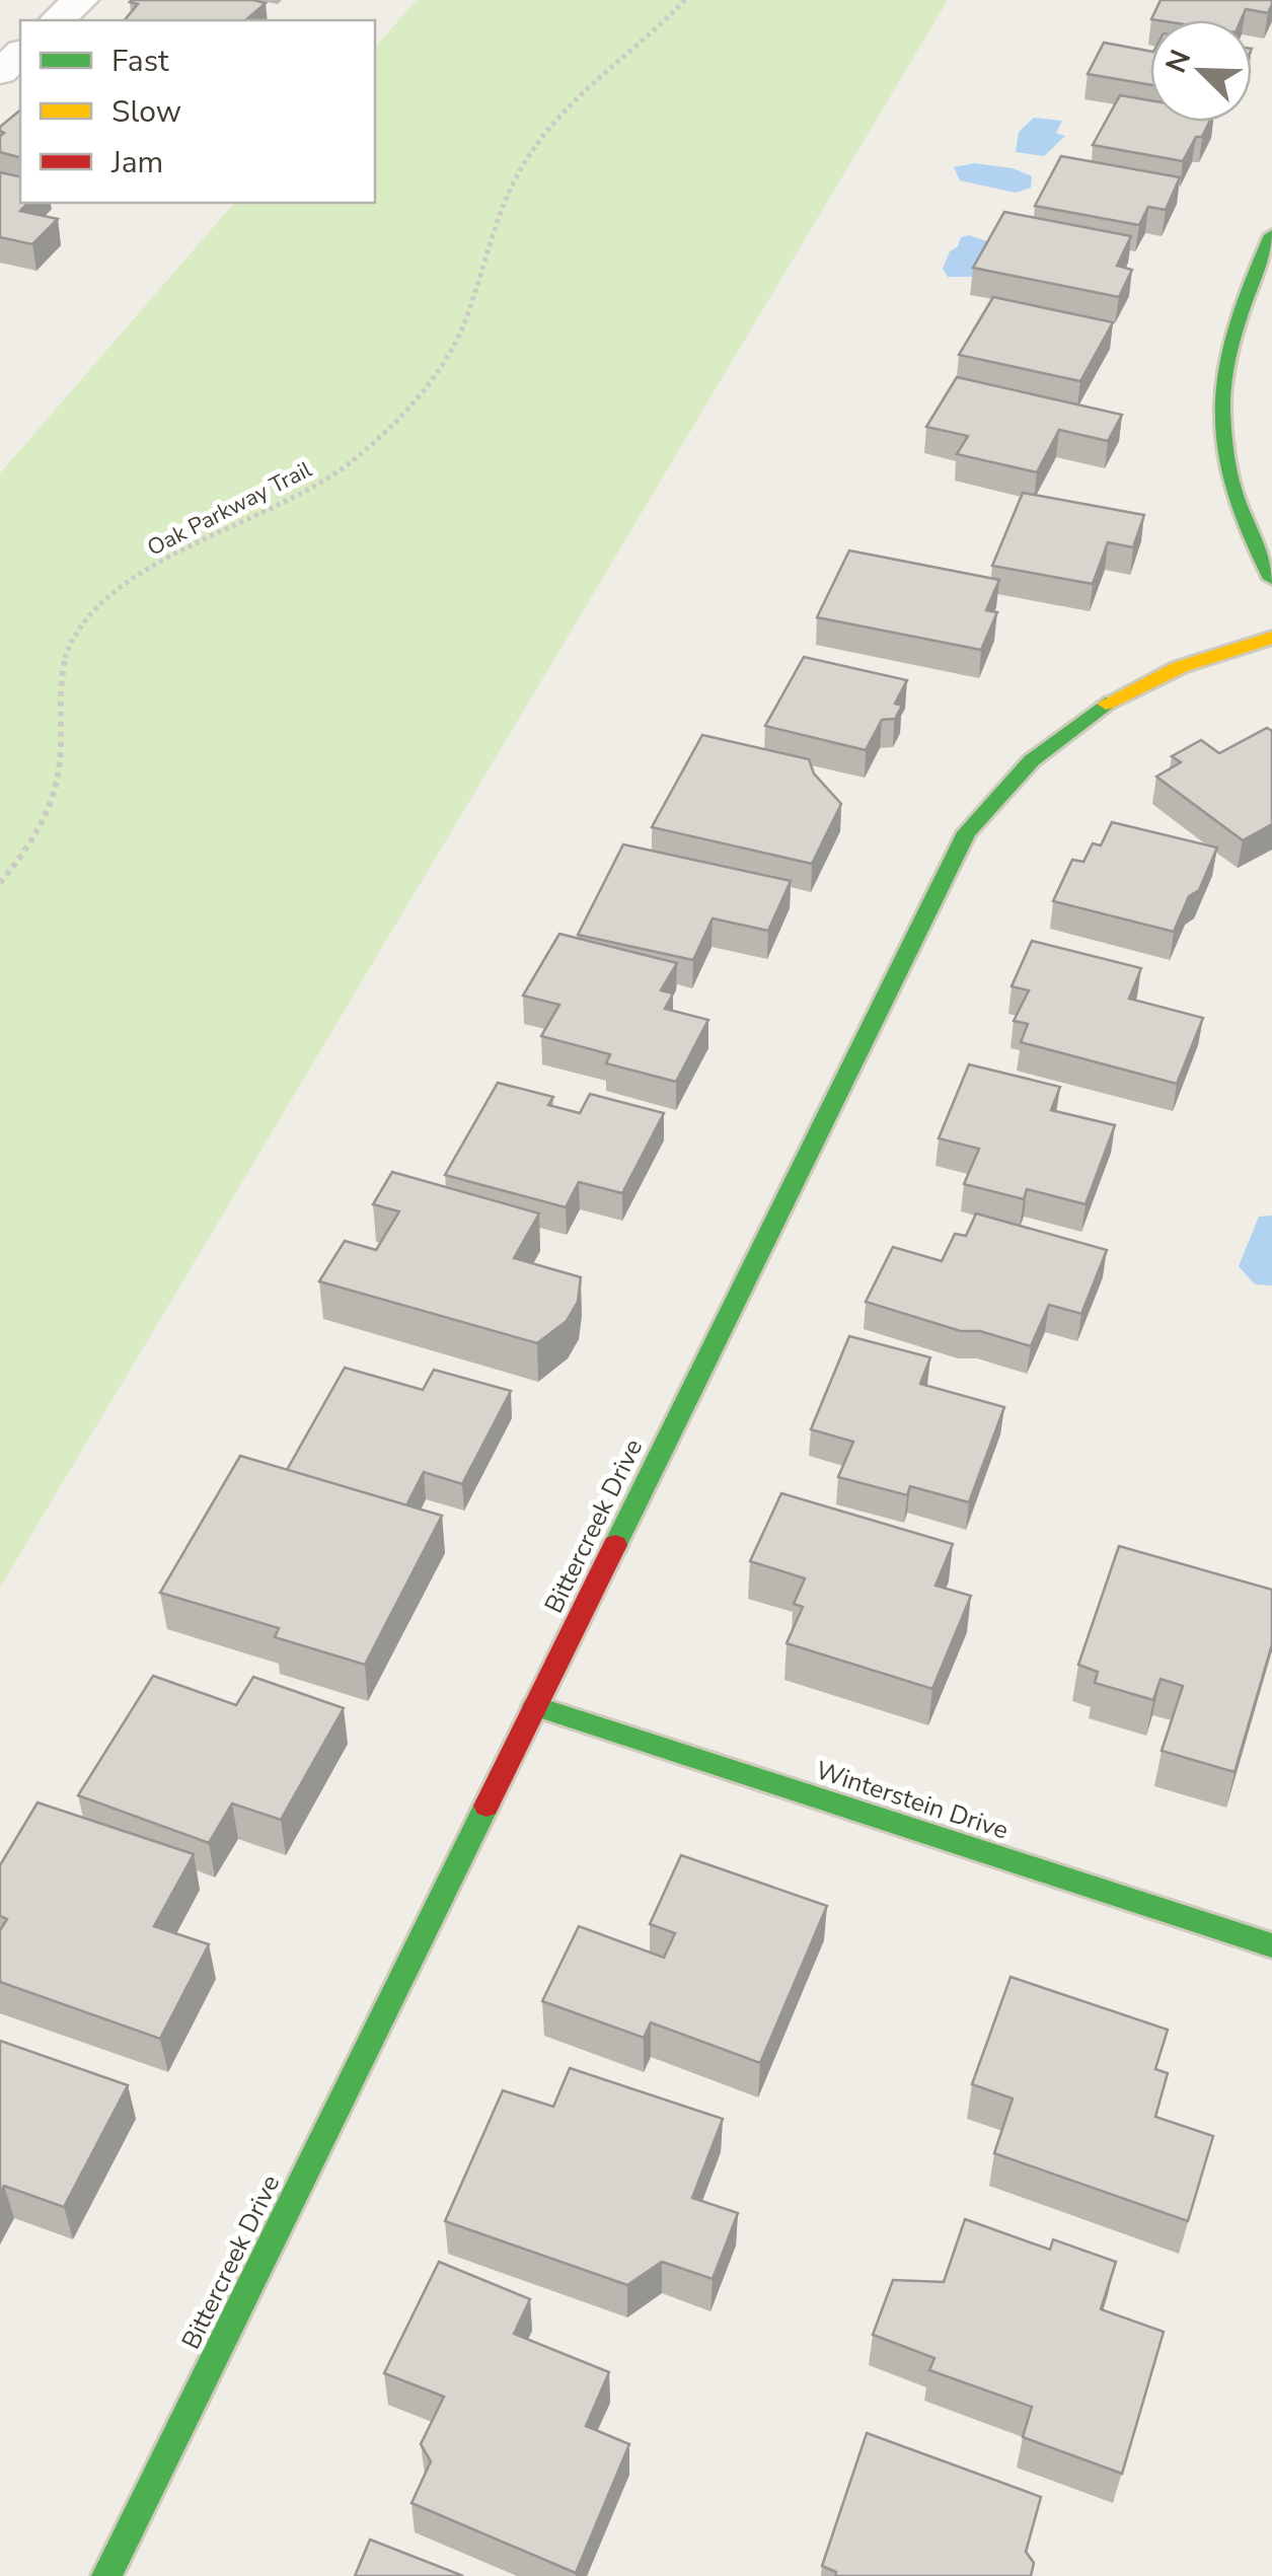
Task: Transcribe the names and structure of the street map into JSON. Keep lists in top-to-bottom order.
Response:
{
  "streets": {
    "street": ["Bittercreek Drive", "Winterstein Drive"],
    "path": ["Oak Parkway Trail"]
  },
  "crossings": [
    ["Bittercreek Drive", "Winterstein Drive"]
  ],
  "legend": ["Fast", "Slow", "Jam"],
  "north": "top left"
}
